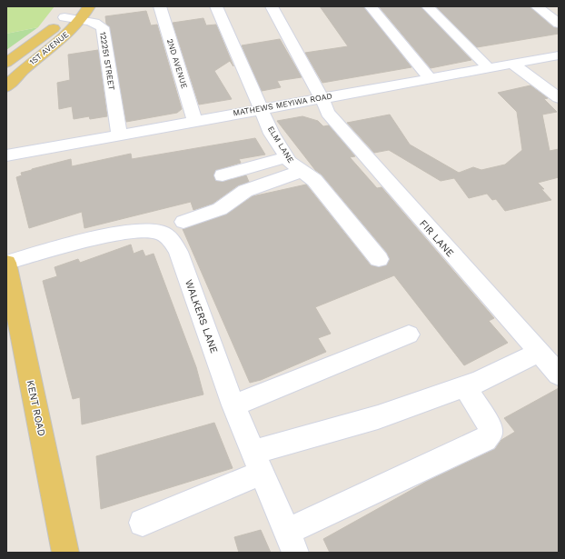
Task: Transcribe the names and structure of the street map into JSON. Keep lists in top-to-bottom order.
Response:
{
  "streets": {
    "main road": ["1ST AVENUE", "KENT ROAD"],
    "street": [
      "122251 STREET",
      "2ND AVENUE",
      "MATHEWS MEYIWA ROAD",
      "ELM LANE",
      "FIR LANE",
      "WALKERS LANE"
    ]
  },
  "crossings": [
    ["1ST AVENUE", "122251 STREET"],
    ["122251 STREET", "MATHEWS MEYIWA ROAD"],
    ["2ND AVENUE", "MATHEWS MEYIWA ROAD"],
    ["MATHEWS MEYIWA ROAD", "ELM LANE"],
    ["MATHEWS MEYIWA ROAD", "FIR LANE"],
    ["WALKERS LANE", "KENT ROAD"]
  ]
}
